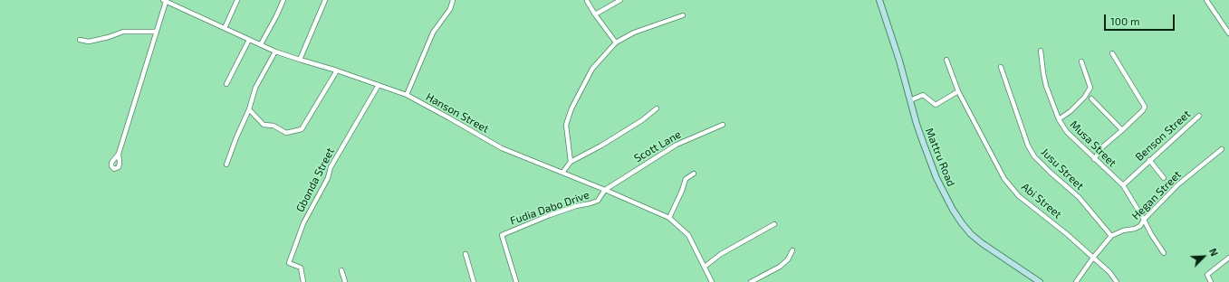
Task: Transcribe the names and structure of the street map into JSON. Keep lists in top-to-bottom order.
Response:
{
  "streets": {
    "main road": ["Mattru Road"],
    "street": [
      "Hanson Street",
      "Benson Street",
      "Musa Street",
      "Scott Lane",
      "Jusu Street",
      "Gbonda Street",
      "Hegan Street",
      "Abi Street",
      "Fudia Dabo Drive"
    ]
  },
  "crossings": [
    ["Hanson Street", "Scott Lane"],
    ["Hanson Street", "Gbonda Street"],
    ["Hanson Street", "Fudia Dabo Drive"],
    ["Benson Street", "Musa Street"],
    ["Musa Street", "Hegan Street"],
    ["Scott Lane", "Fudia Dabo Drive"],
    ["Jusu Street", "Hegan Street"]
  ],
  "scale_bar": "100 m",
  "north": "top right"
}
